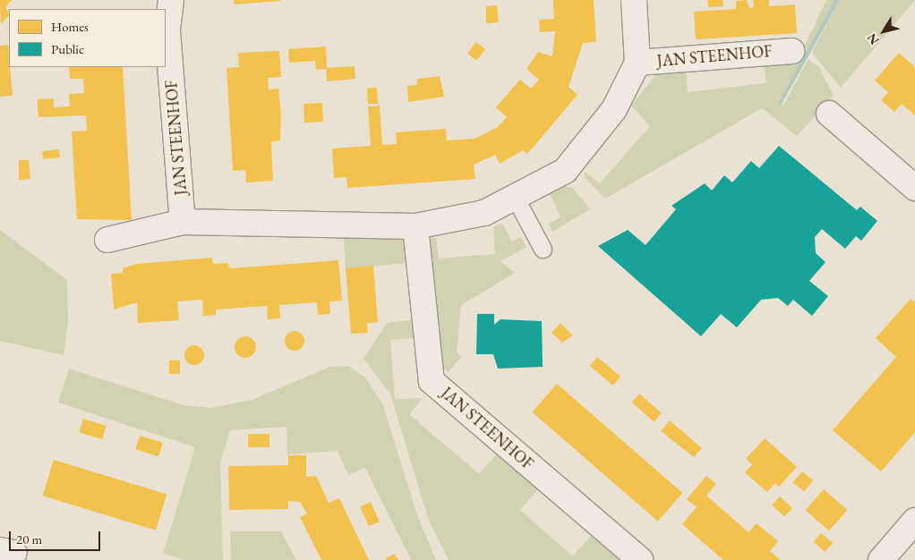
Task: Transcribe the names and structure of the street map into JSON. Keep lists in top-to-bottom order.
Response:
{
  "streets": {
    "street": ["JAN STEENHOF"]
  },
  "legend": ["Homes", "Public"],
  "scale_bar": "20 m",
  "north": "bottom left"
}
